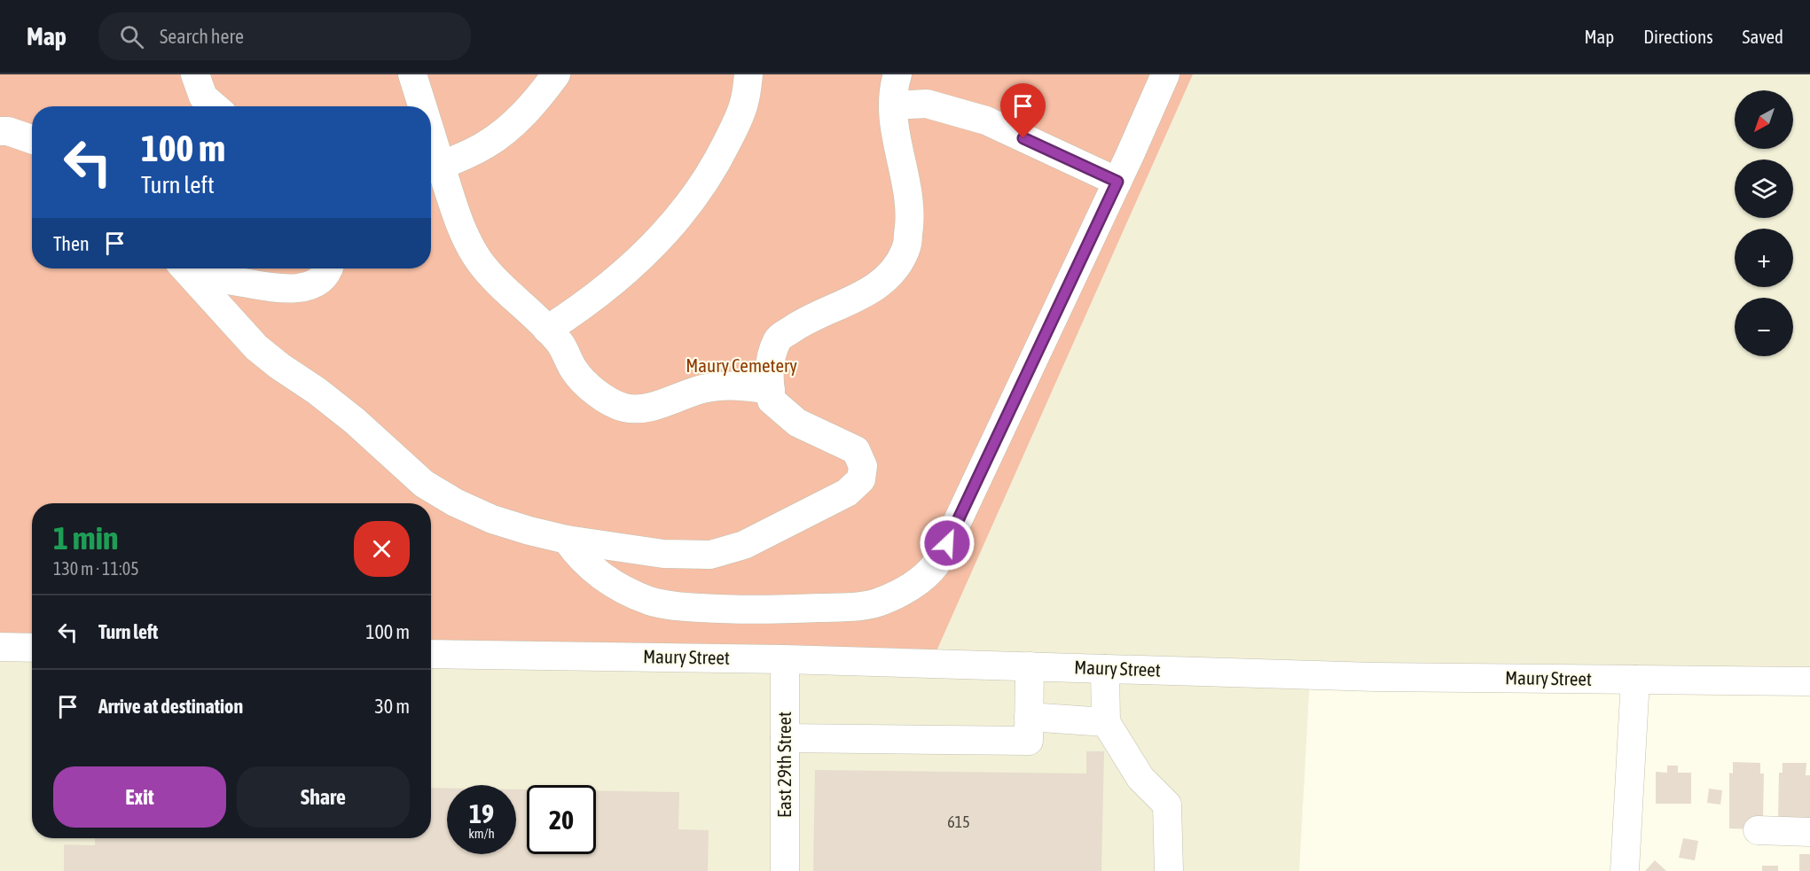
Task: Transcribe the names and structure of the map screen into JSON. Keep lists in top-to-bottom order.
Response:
{
  "streets": {
    "street": ["Maury Street", "East 29th Street"]
  },
  "crossings": [
    ["Maury Street", "East 29th Street"]
  ],
  "parks": ["Maury Cemetery"],
  "house_numbers": ["615"],
  "north": "bottom left",
  "page": {
    "header": "Map",
    "search": "Search here",
    "nav": ["Map", "Directions", "Saved"],
    "map_buttons": ["+", "−"],
    "turn": ["100 m", "Turn left"],
    "then": "Then",
    "heading": ["1 min", "130 m · 11:05"],
    "list": [
      {
        "name": "Turn left",
        "value": "100 m"
      },
      {
        "name": "Arrive at destination",
        "value": "30 m"
      }
    ],
    "buttons": ["Exit", "Share"],
    "speed": "19 km/h",
    "limit": "20"
  }
}
